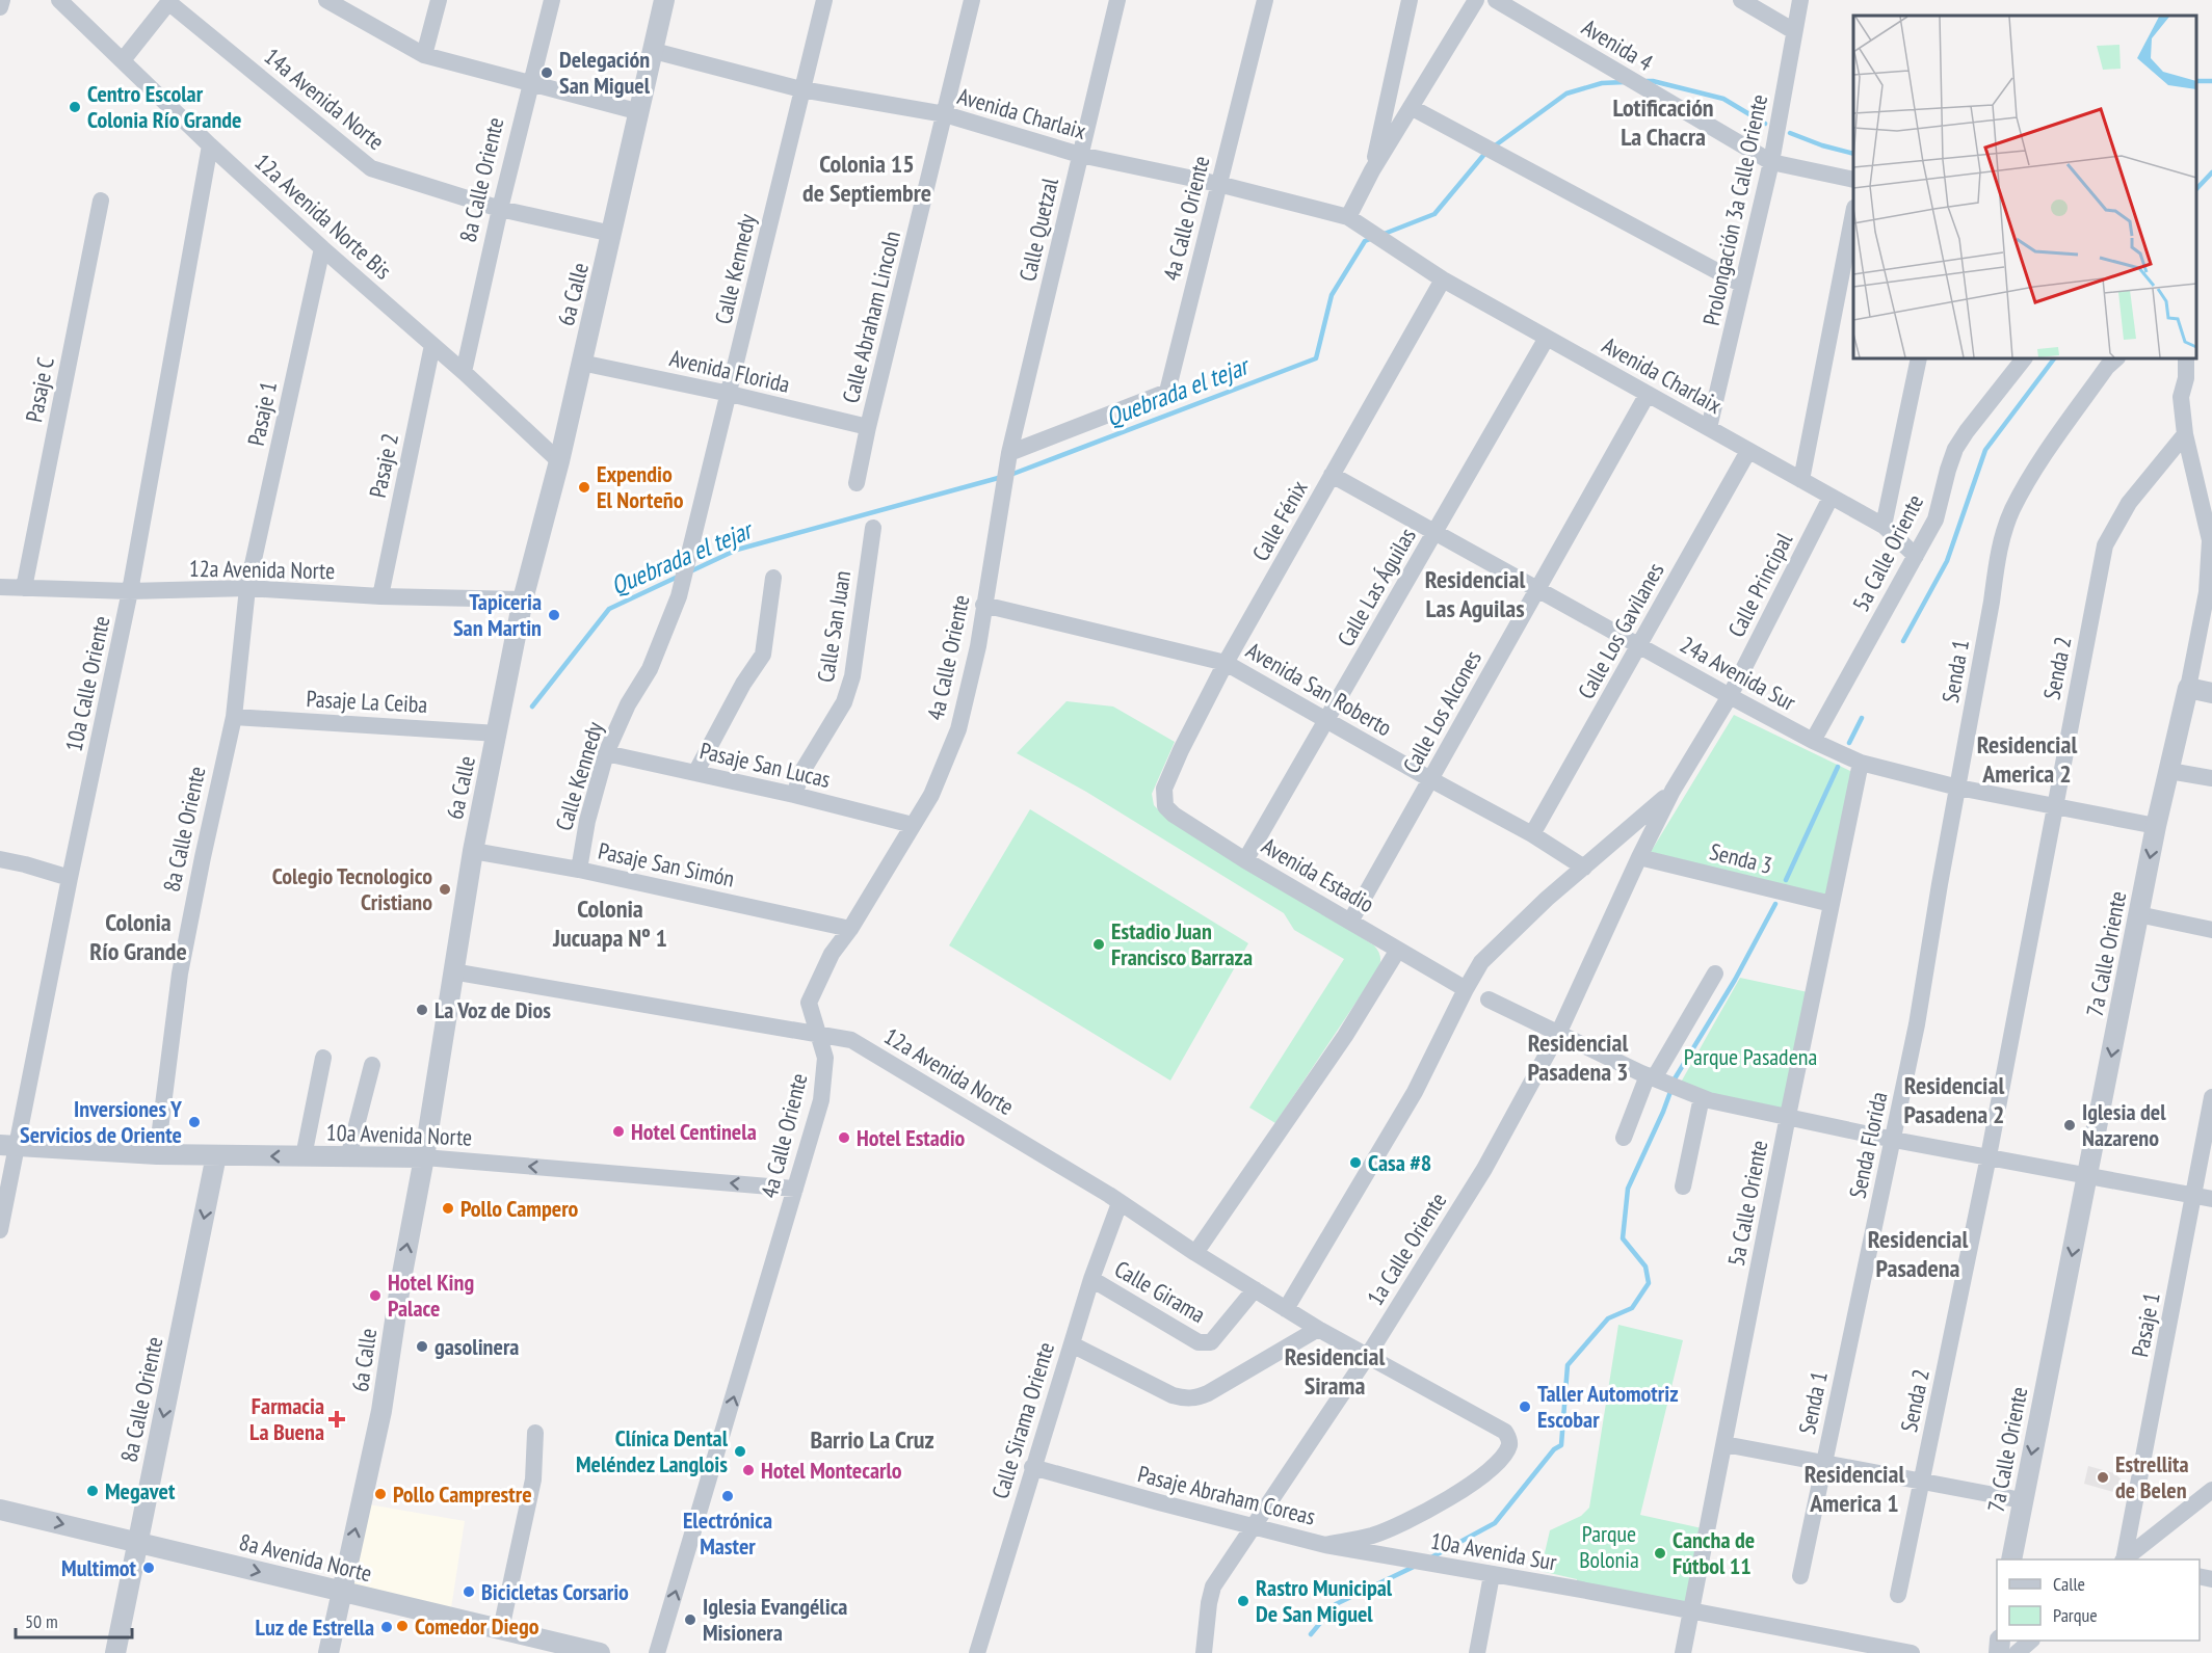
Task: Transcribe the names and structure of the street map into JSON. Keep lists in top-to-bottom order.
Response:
{
  "streets": {
    "street": [
      "Avenida 4",
      "14a Avenida Norte",
      "Avenida Charlaix",
      "8a Calle Oriente",
      "Prolongación 3a Calle Oriente",
      "12a Avenida Norte Bis",
      "4a Calle Oriente",
      "Calle Quetzal",
      "Calle Kennedy",
      "6a Calle",
      "Calle Abraham Lincoln",
      "Avenida Florida",
      "Pasaje C",
      "Pasaje 1",
      "Pasaje 2",
      "Calle Fénix",
      "5a Calle Oriente",
      "12a Avenida Norte",
      "Calle Principal",
      "Calle Las Águilas",
      "Calle San Juan",
      "Calle Los Gavilanes",
      "Senda 2",
      "Senda 1",
      "24a Avenida Sur",
      "10a Calle Oriente",
      "Avenida San Roberto",
      "Pasaje La Ceiba",
      "Calle Los Alcones",
      "Pasaje San Lucas",
      "Senda 3",
      "Pasaje San Simón",
      "Avenida Estadio",
      "7a Calle Oriente",
      "10a Avenida Norte",
      "Senda Florida",
      "1a Calle Oriente",
      "Calle Girama",
      "Calle Sirama Oriente",
      "Pasaje Abraham Coreas",
      "10a Avenida Sur",
      "8a Avenida Norte"
    ]
  },
  "crossings": [
    ["Avenida 4", "Prolongación 3a Calle Oriente"],
    ["14a Avenida Norte", "8a Calle Oriente"],
    ["14a Avenida Norte", "6a Calle"],
    ["Avenida Charlaix", "Prolongación 3a Calle Oriente"],
    ["Avenida Charlaix", "4a Calle Oriente"],
    ["Avenida Charlaix", "Calle Quetzal"],
    ["Avenida Charlaix", "Calle Kennedy"],
    ["Avenida Charlaix", "6a Calle"],
    ["Avenida Charlaix", "Calle Abraham Lincoln"],
    ["Avenida Charlaix", "Calle Fénix"],
    ["Avenida Charlaix", "5a Calle Oriente"],
    ["Avenida Charlaix", "Calle Principal"],
    ["Avenida Charlaix", "Calle Las Águilas"],
    ["Avenida Charlaix", "Calle Los Gavilanes"],
    ["Avenida Charlaix", "Calle Los Alcones"],
    ["8a Calle Oriente", "12a Avenida Norte Bis"],
    ["8a Calle Oriente", "Pasaje 1"],
    ["8a Calle Oriente", "12a Avenida Norte"],
    ["8a Calle Oriente", "Pasaje La Ceiba"],
    ["8a Calle Oriente", "10a Avenida Norte"],
    ["8a Calle Oriente", "8a Avenida Norte"],
    ["12a Avenida Norte Bis", "6a Calle"],
    ["12a Avenida Norte Bis", "Pasaje 1"],
    ["12a Avenida Norte Bis", "Pasaje 2"],
    ["12a Avenida Norte Bis", "10a Calle Oriente"],
    ["4a Calle Oriente", "Calle Quetzal"],
    ["4a Calle Oriente", "12a Avenida Norte"],
    ["4a Calle Oriente", "Avenida San Roberto"],
    ["4a Calle Oriente", "Pasaje San Lucas"],
    ["4a Calle Oriente", "Pasaje San Simón"],
    ["4a Calle Oriente", "10a Avenida Norte"],
    ["Calle Kennedy", "Avenida Florida"],
    ["Calle Kennedy", "Pasaje San Lucas"],
    ["Calle Kennedy", "Pasaje San Simón"],
    ["6a Calle", "Avenida Florida"],
    ["6a Calle", "12a Avenida Norte"],
    ["6a Calle", "Pasaje La Ceiba"],
    ["6a Calle", "Pasaje San Simón"],
    ["6a Calle", "10a Avenida Norte"],
    ["6a Calle", "8a Avenida Norte"],
    ["Calle Abraham Lincoln", "Avenida Florida"],
    ["Pasaje C", "12a Avenida Norte"],
    ["Pasaje 1", "12a Avenida Norte"],
    ["Pasaje 2", "12a Avenida Norte"],
    ["Calle Fénix", "24a Avenida Sur"],
    ["Calle Fénix", "Avenida San Roberto"],
    ["Calle Fénix", "Avenida Estadio"],
    ["5a Calle Oriente", "24a Avenida Sur"],
    ["5a Calle Oriente", "Senda 3"],
    ["5a Calle Oriente", "10a Avenida Sur"],
    ["12a Avenida Norte", "10a Calle Oriente"],
    ["12a Avenida Norte", "1a Calle Oriente"],
    ["12a Avenida Norte", "Calle Girama"],
    ["12a Avenida Norte", "Calle Sirama Oriente"],
    ["12a Avenida Norte", "Pasaje Abraham Coreas"],
    ["Calle Principal", "24a Avenida Sur"],
    ["Calle Principal", "1a Calle Oriente"],
    ["Calle Las Águilas", "24a Avenida Sur"],
    ["Calle Las Águilas", "Avenida San Roberto"],
    ["Calle Las Águilas", "Avenida Estadio"],
    ["Calle San Juan", "Pasaje San Lucas"],
    ["Calle Los Gavilanes", "24a Avenida Sur"],
    ["Calle Los Gavilanes", "Avenida San Roberto"],
    ["Senda 2", "24a Avenida Sur"],
    ["Senda 2", "7a Calle Oriente"],
    ["Senda 1", "24a Avenida Sur"],
    ["Senda 1", "Senda Florida"],
    ["24a Avenida Sur", "Calle Los Alcones"],
    ["24a Avenida Sur", "7a Calle Oriente"],
    ["10a Calle Oriente", "10a Avenida Norte"],
    ["Avenida San Roberto", "Calle Los Alcones"],
    ["Calle Los Alcones", "Avenida Estadio"],
    ["Senda 3", "1a Calle Oriente"],
    ["1a Calle Oriente", "Pasaje Abraham Coreas"],
    ["Calle Girama", "Calle Sirama Oriente"],
    ["Calle Sirama Oriente", "Pasaje Abraham Coreas"],
    ["Pasaje Abraham Coreas", "10a Avenida Sur"]
  ],
  "one_way": ["7a Calle Oriente", "10a Avenida Norte", "8a Avenida Norte"],
  "districts": [
    "Lotificación La Chacra",
    "Colonia 15 de Septiembre",
    "Residencial Las Aguilas",
    "Residencial America 2",
    "Colonia Jucuapa Nº 1",
    "Colonia Río Grande",
    "Residencial Pasadena 3",
    "Residencial Pasadena 2",
    "Residencial Pasadena",
    "Residencial Sirama",
    "Barrio La Cruz",
    "Residencial America 1"
  ],
  "water": ["Quebrada el tejar"],
  "parks": ["Parque Pasadena", "Parque Bolonia"],
  "places": {
    "other": [
      "Delegación San Miguel",
      "Centro Escolar Colonia Río Grande",
      "Expendio El Norteño",
      "Tapiceria San Martin",
      "Colegio Tecnologico Cristiano",
      "Estadio Juan Francisco Barraza",
      "La Voz de Dios",
      "Inversiones Y Servicios de Oriente",
      "Iglesia del Nazareno",
      "Hotel Centinela",
      "Hotel Estadio",
      "Casa #8",
      "Pollo Campero",
      "Hotel King Palace",
      "gasolinera",
      "Taller Automotriz Escobar",
      "Clínica Dental Meléndez Langlois",
      "Hotel Montecarlo",
      "Estrellita de Belen",
      "Megavet",
      "Pollo Camprestre",
      "Electrónica Master",
      "Cancha de Fútbol 11",
      "Multimot",
      "Bicicletas Corsario",
      "Rastro Municipal De San Miguel",
      "Iglesia Evangélica Misionera",
      "Comedor Diego",
      "Luz de Estrella"
    ],
    "health": ["Farmacia La Buena"]
  },
  "legend": ["Calle", "Parque"],
  "scale_bar": "50 m"
}
